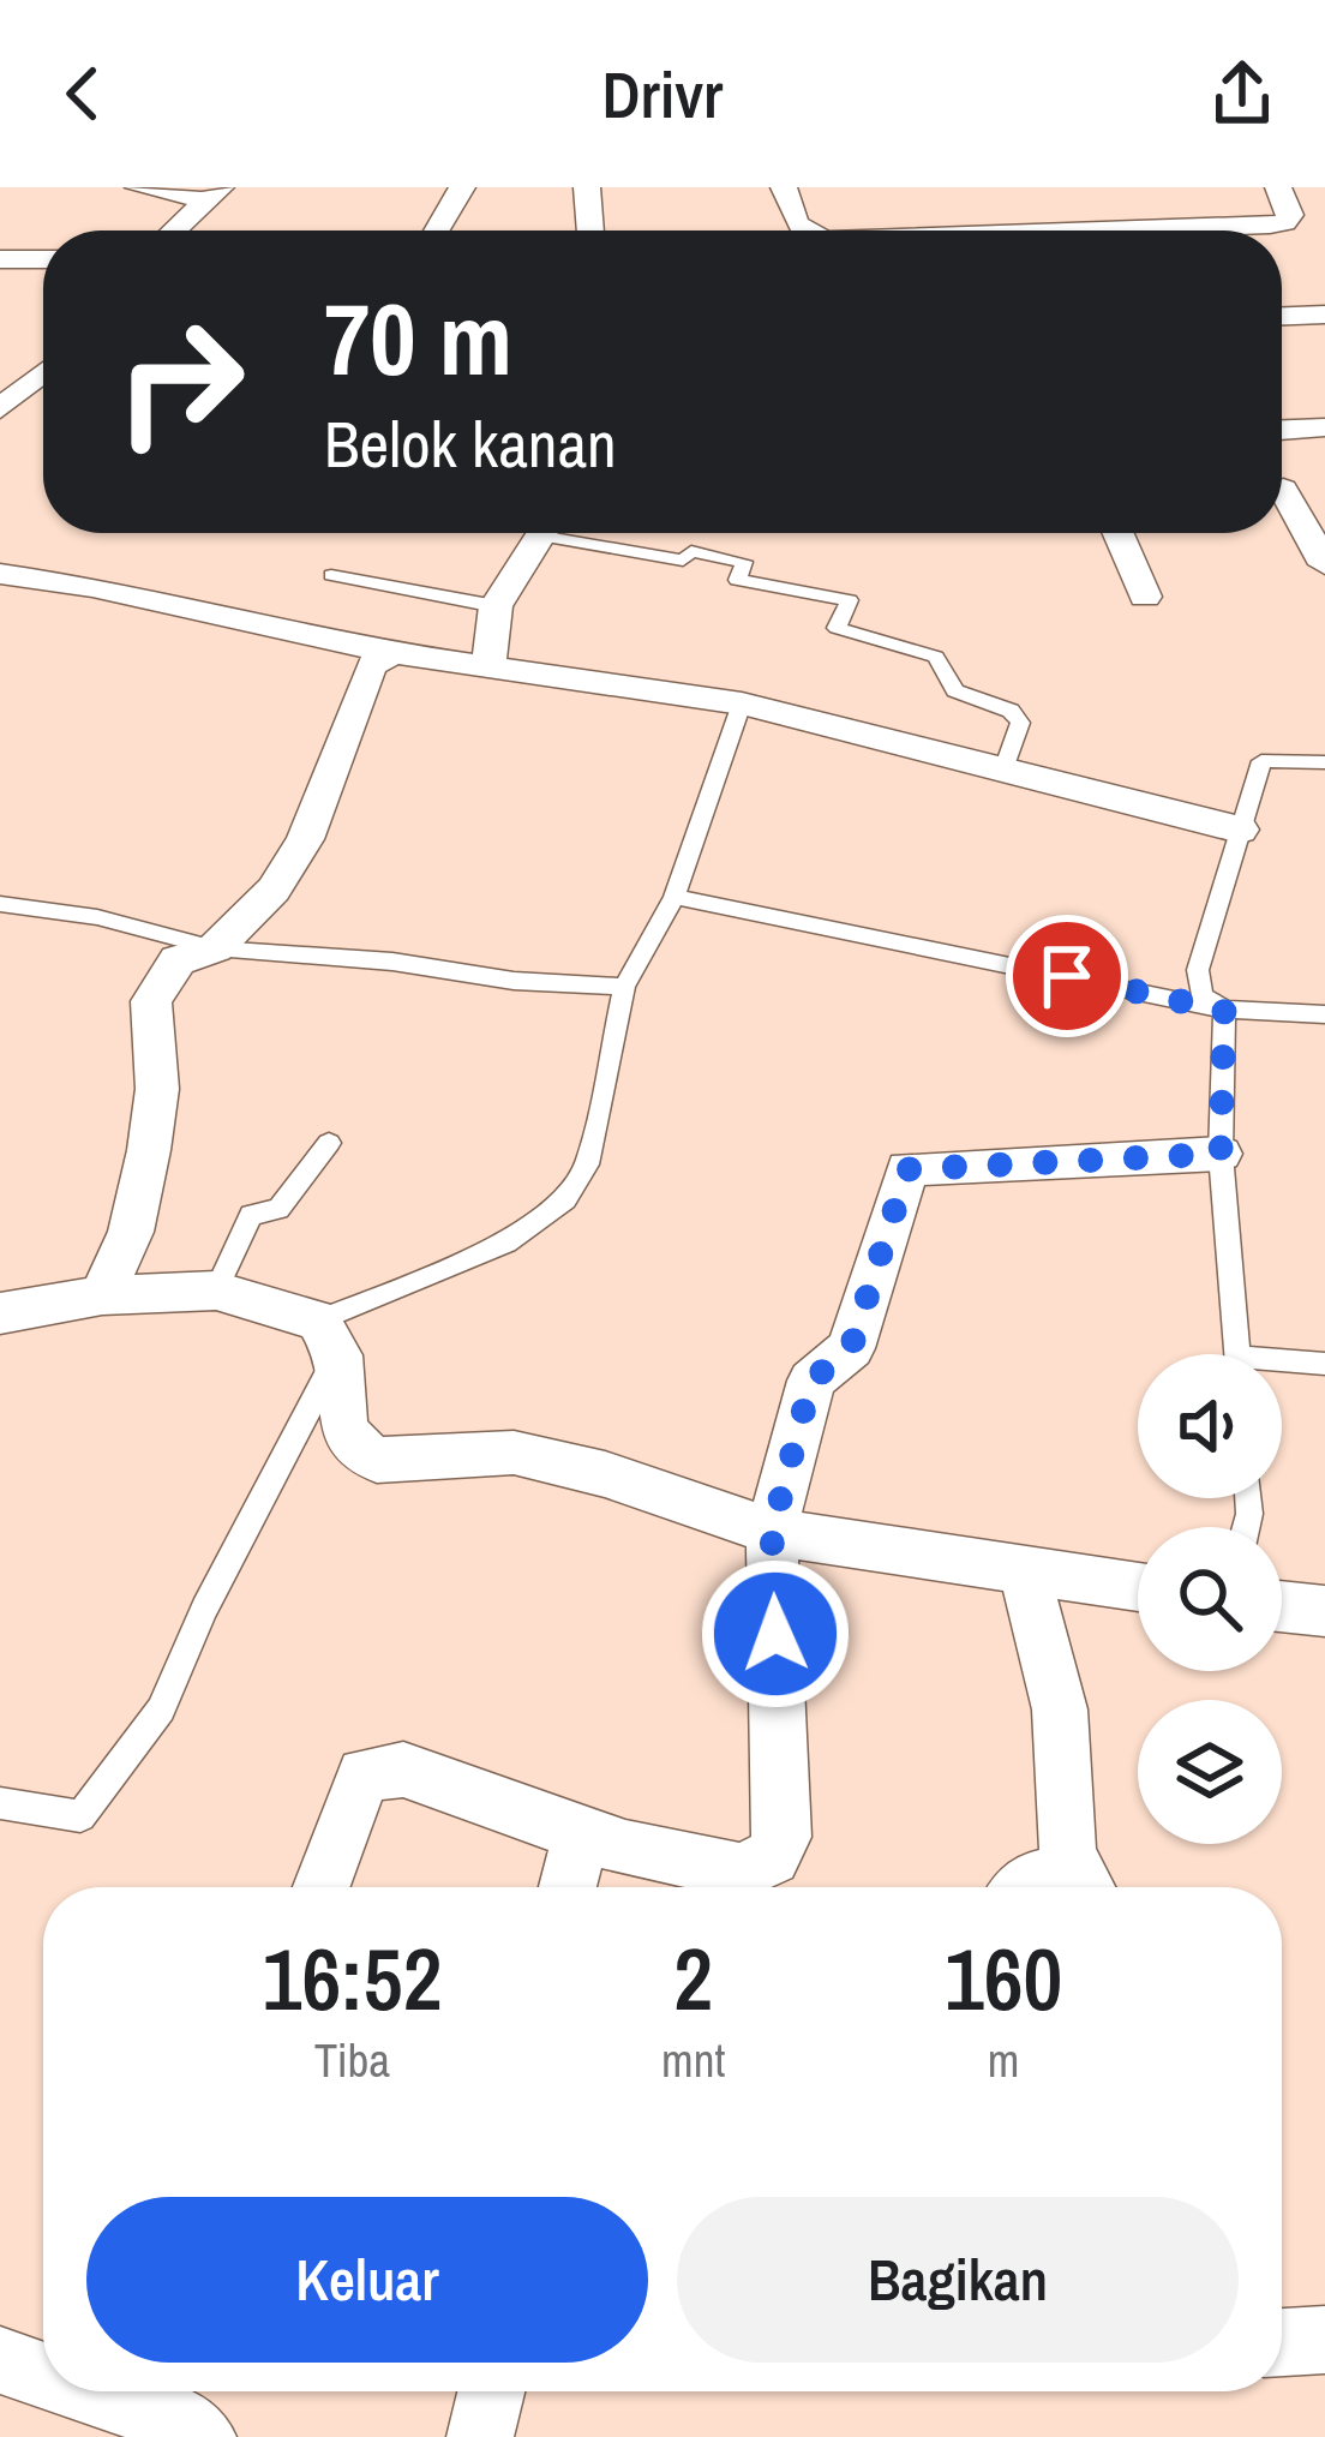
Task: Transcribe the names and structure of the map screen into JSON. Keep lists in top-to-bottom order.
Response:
{
  "page": {
    "header": "Drivr",
    "turn": ["70 m", "Belok kanan"],
    "eta": [
      "16:52",
      "Tiba",
      "2",
      "mnt",
      "160",
      "m"
    ],
    "buttons": ["Keluar", "Bagikan"]
  }
}
